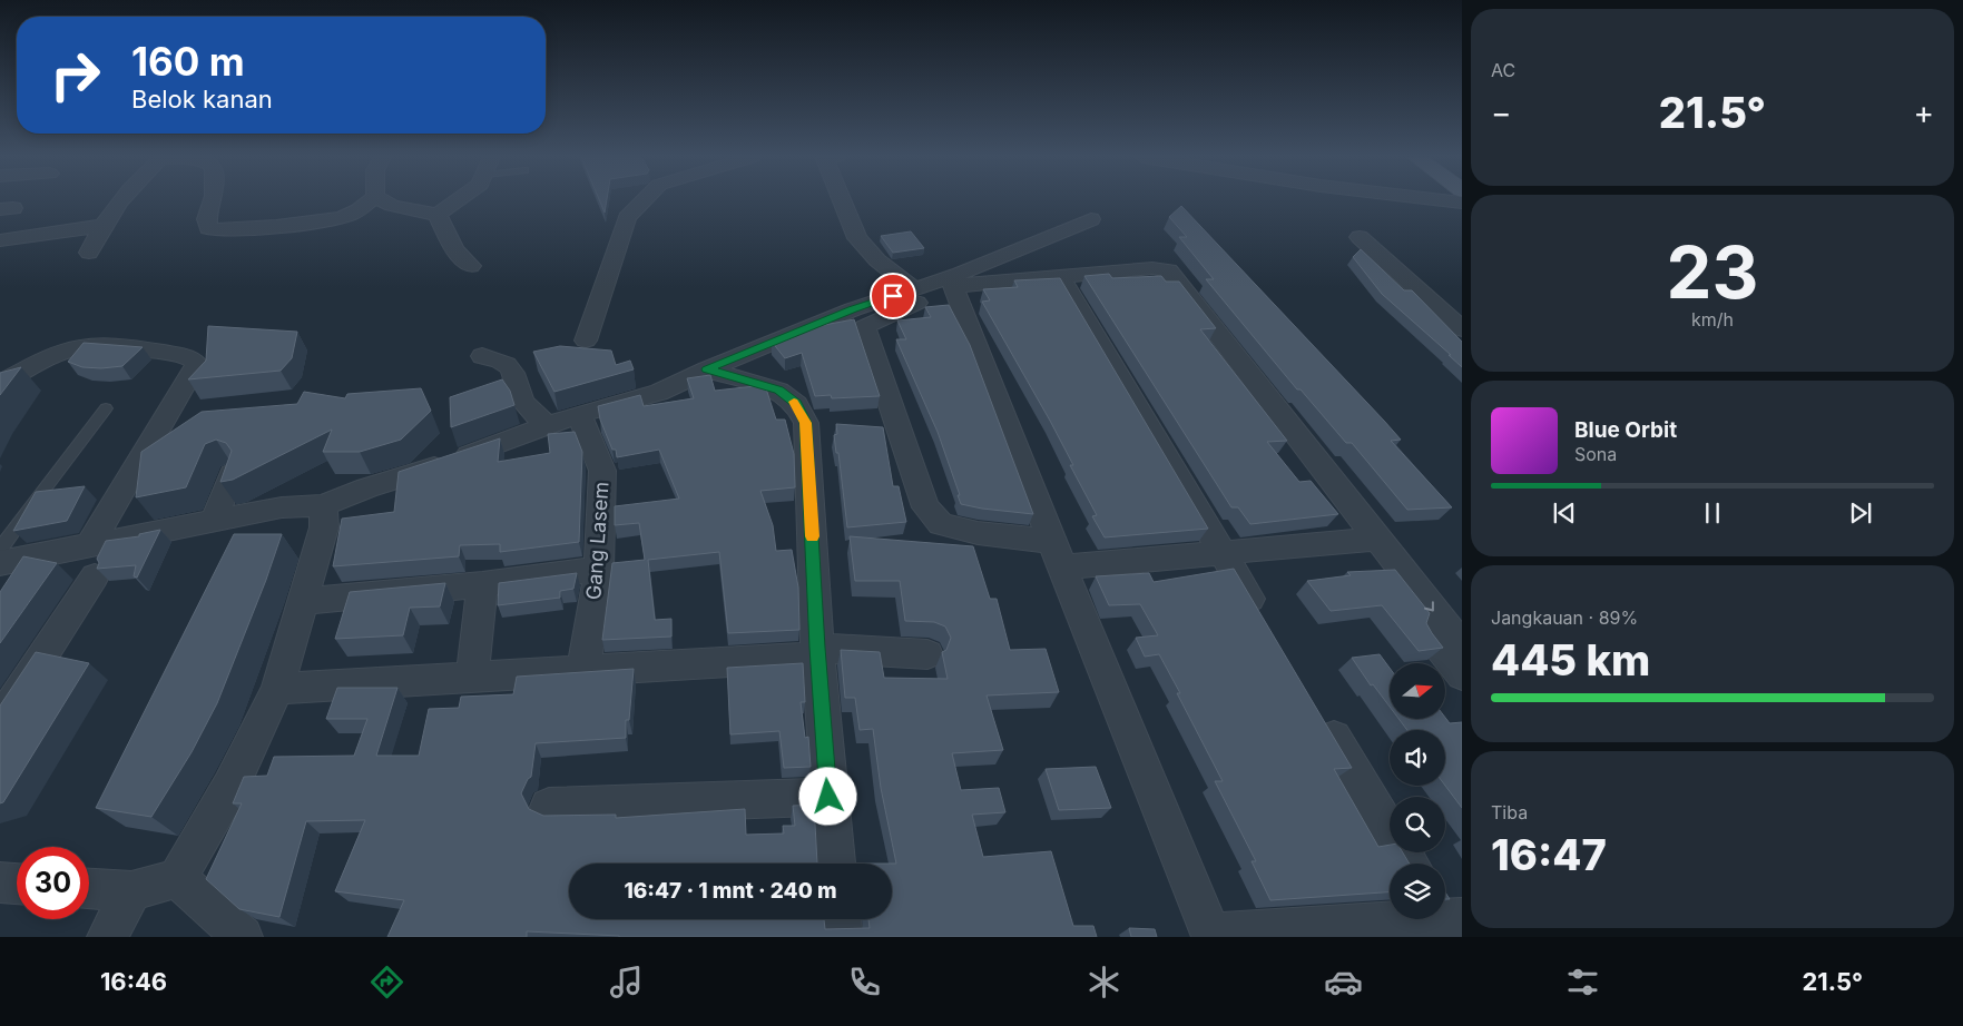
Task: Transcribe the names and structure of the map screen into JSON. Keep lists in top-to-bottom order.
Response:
{
  "streets": {
    "street": ["Gang Lasem"]
  },
  "north": "right",
  "page": {
    "tile": [
      "AC",
      ["23", "km/h"],
      ["Jangkauan · 89%", "445 km"],
      ["Tiba", "16:47"]
    ],
    "turn": ["160 m", "Belok kanan"],
    "heat": ["−", "21.5°", "+"],
    "song": ["Blue Orbit", "Sona"],
    "limit": "30",
    "trip": "16:47 · 1 mnt · 240 m",
    "tabs": ["16:46", "21.5°"]
  }
}
